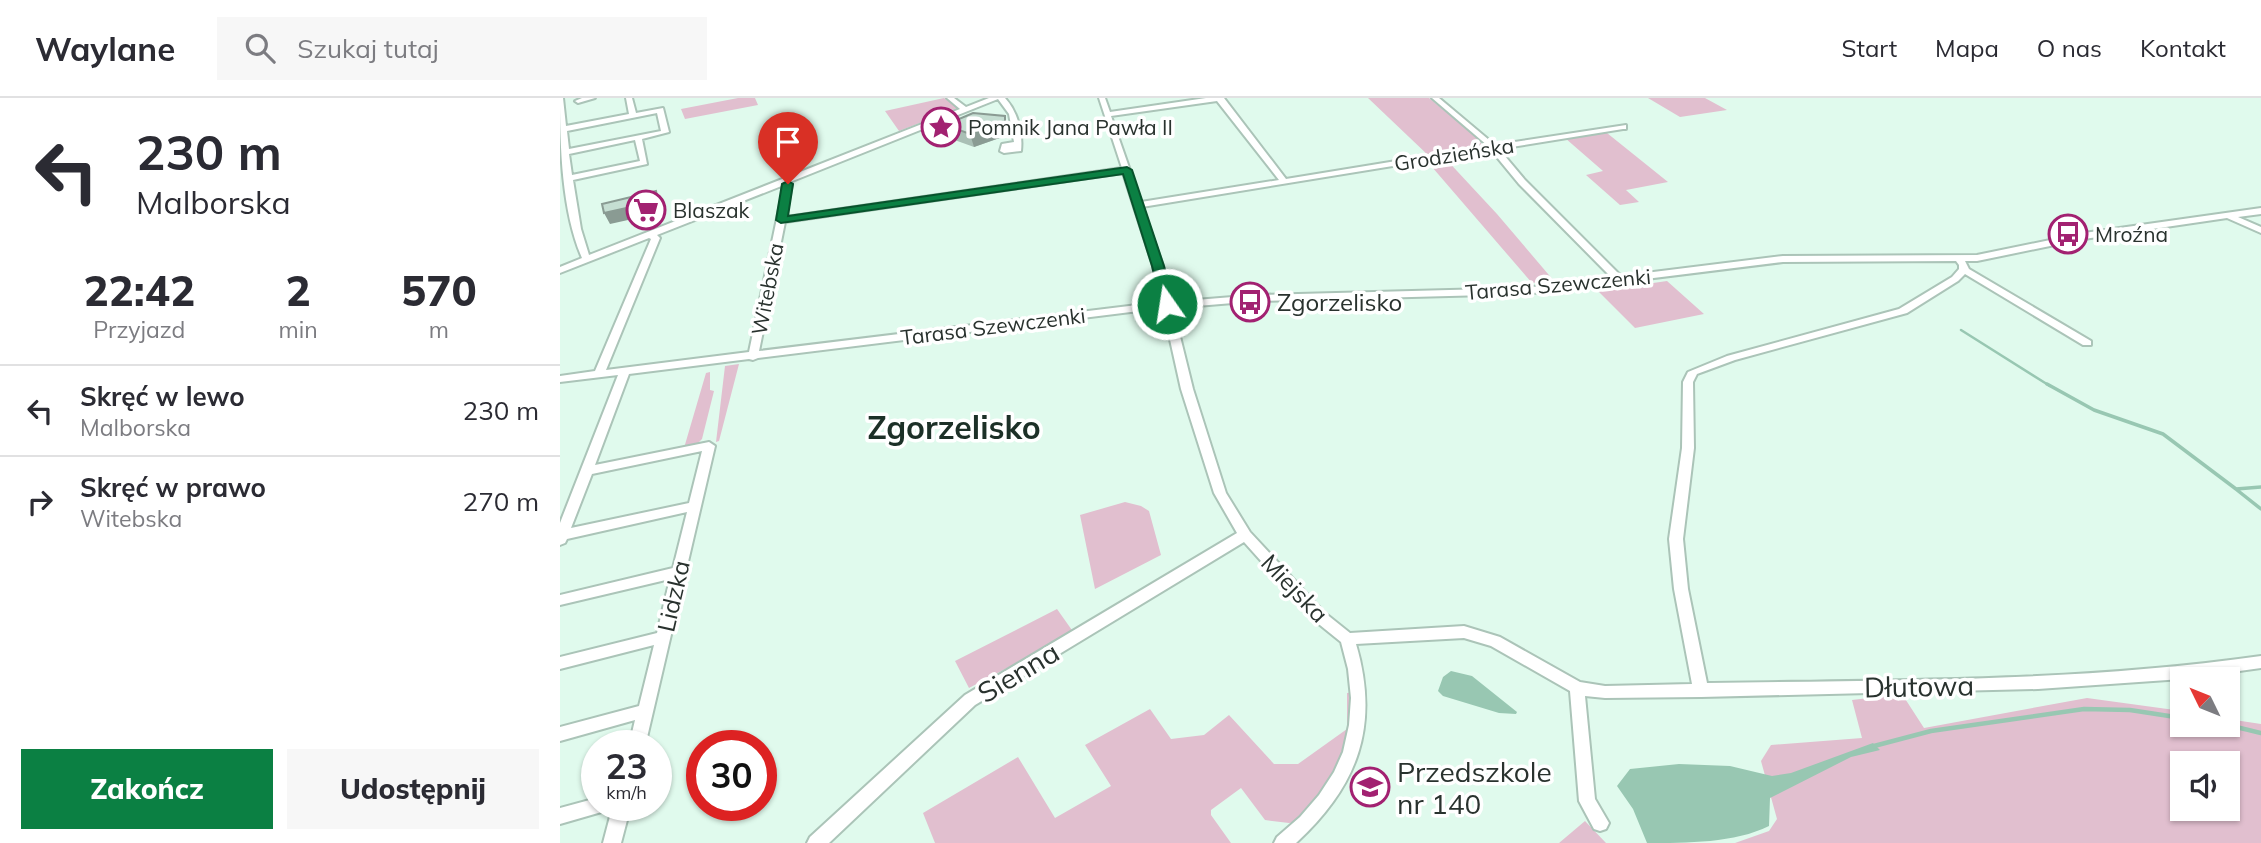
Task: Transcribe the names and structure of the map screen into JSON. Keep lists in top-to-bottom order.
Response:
{
  "streets": {
    "street": [
      "Grodzieńska",
      "Tarasa Szewczenki",
      "Witebska",
      "Miejska",
      "Lidzka",
      "Sienna",
      "Dłutowa"
    ]
  },
  "crossings": [
    ["Tarasa Szewczenki", "Witebska"],
    ["Tarasa Szewczenki", "Miejska"],
    ["Miejska", "Sienna"],
    ["Miejska", "Dłutowa"]
  ],
  "districts": ["Zgorzelisko"],
  "places": {
    "place": ["Pomnik Jana Pawła II"],
    "supermarket": ["Blaszak"],
    "bus stop": ["Mroźna", "Zgorzelisko"],
    "school or university": ["Przedszkole nr 140"]
  },
  "north": "top left",
  "page": {
    "header": "Waylane",
    "search": "Szukaj tutaj",
    "nav": [
      "Start",
      "Mapa",
      "O nas",
      "Kontakt"
    ],
    "turn": ["230 m", "Malborska"],
    "eta": [
      "22:42",
      "Przyjazd",
      "2",
      "min",
      "570",
      "m"
    ],
    "list": [
      {
        "name": "Skręć w lewo",
        "note": "Malborska",
        "value": "230 m"
      },
      {
        "name": "Skręć w prawo",
        "note": "Witebska",
        "value": "270 m"
      }
    ],
    "speed": "23 km/h",
    "limit": "30",
    "buttons": ["Zakończ", "Udostępnij"]
  }
}
